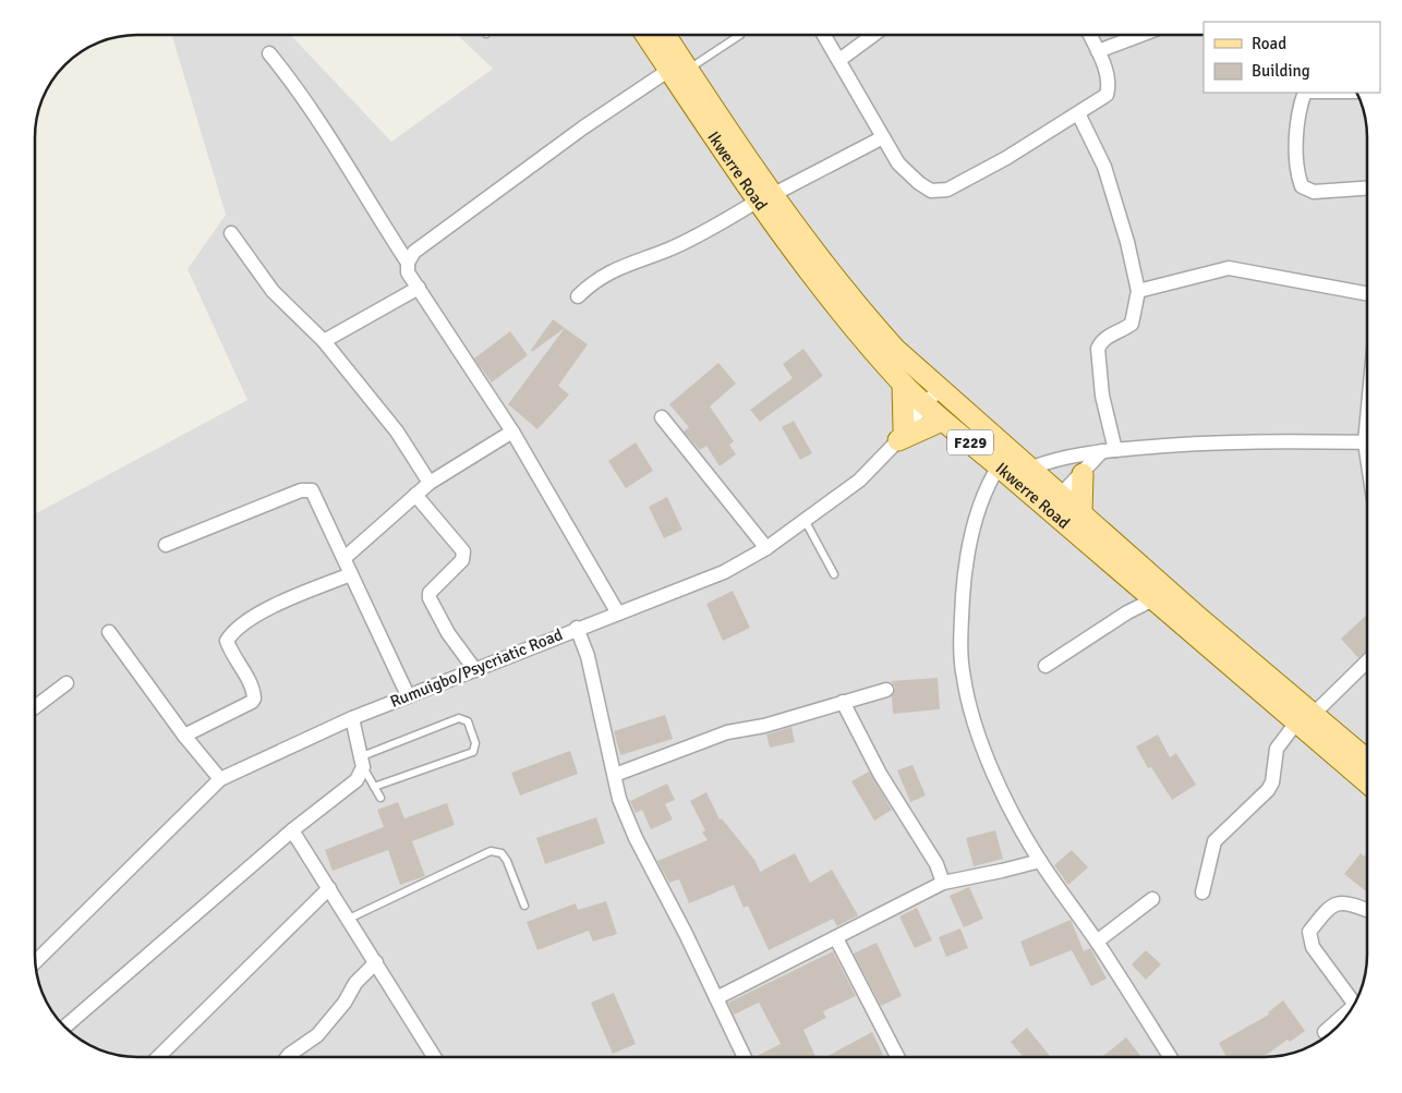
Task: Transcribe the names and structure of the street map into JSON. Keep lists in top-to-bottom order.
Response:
{
  "streets": {
    "main road": ["Ikwerre Road", "F229"],
    "street": ["Rumuigbo/Psycriatic Road"]
  },
  "crossings": [
    ["Ikwerre Road", "Rumuigbo/Psycriatic Road"]
  ],
  "legend": ["Road", "Building"]
}
